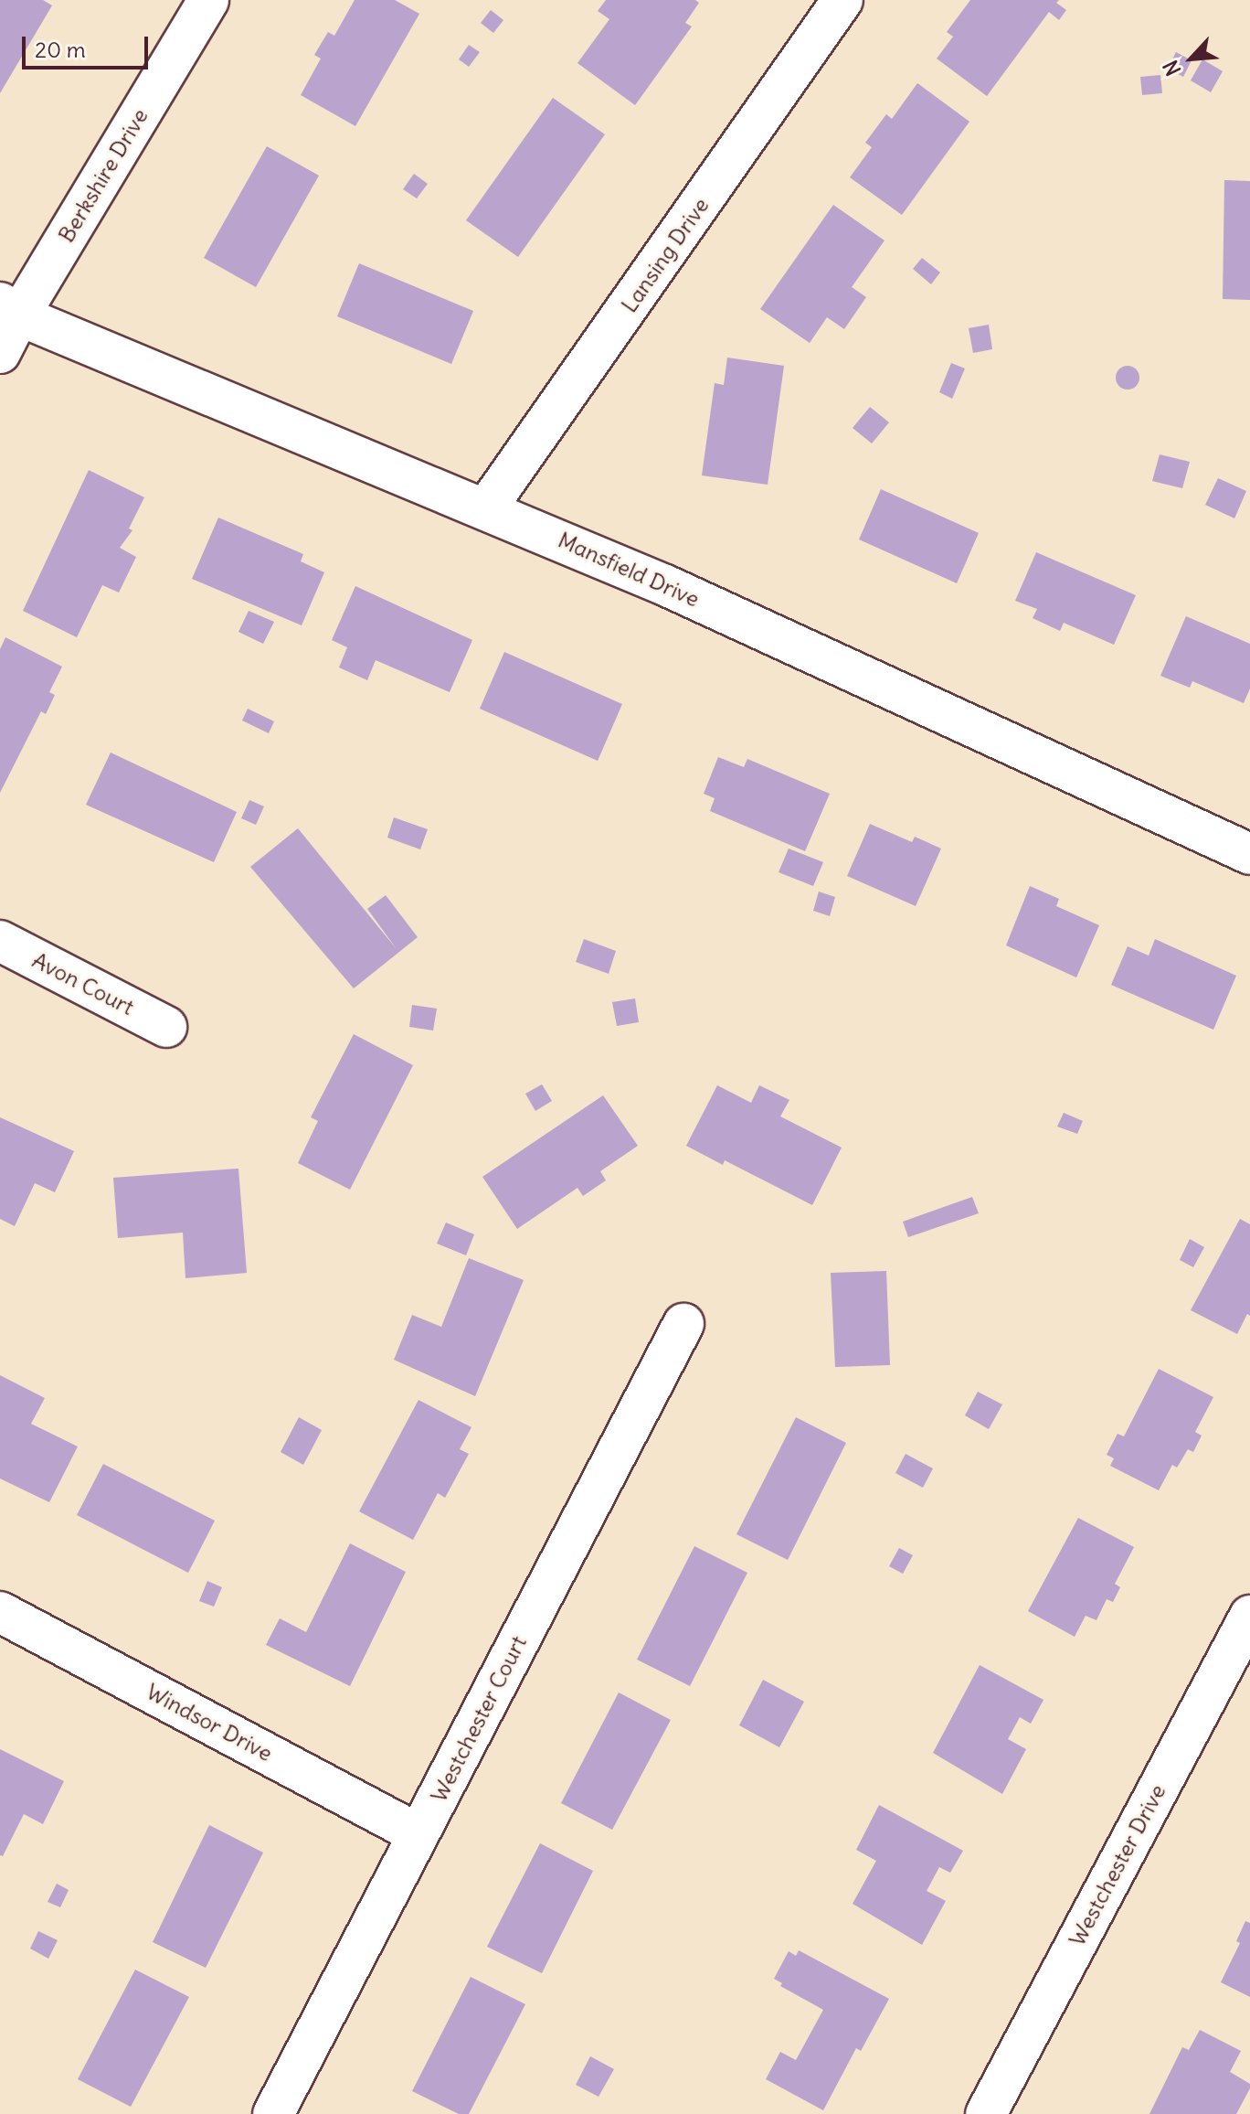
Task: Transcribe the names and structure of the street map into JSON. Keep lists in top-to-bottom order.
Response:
{
  "streets": {
    "street": [
      "Berkshire Drive",
      "Lansing Drive",
      "Mansfield Drive",
      "Avon Court",
      "Westchester Court",
      "Windsor Drive",
      "Westchester Drive"
    ]
  },
  "crossings": [
    ["Berkshire Drive", "Mansfield Drive"],
    ["Lansing Drive", "Mansfield Drive"],
    ["Westchester Court", "Windsor Drive"]
  ],
  "scale_bar": "20 m",
  "north": "bottom left"
}
